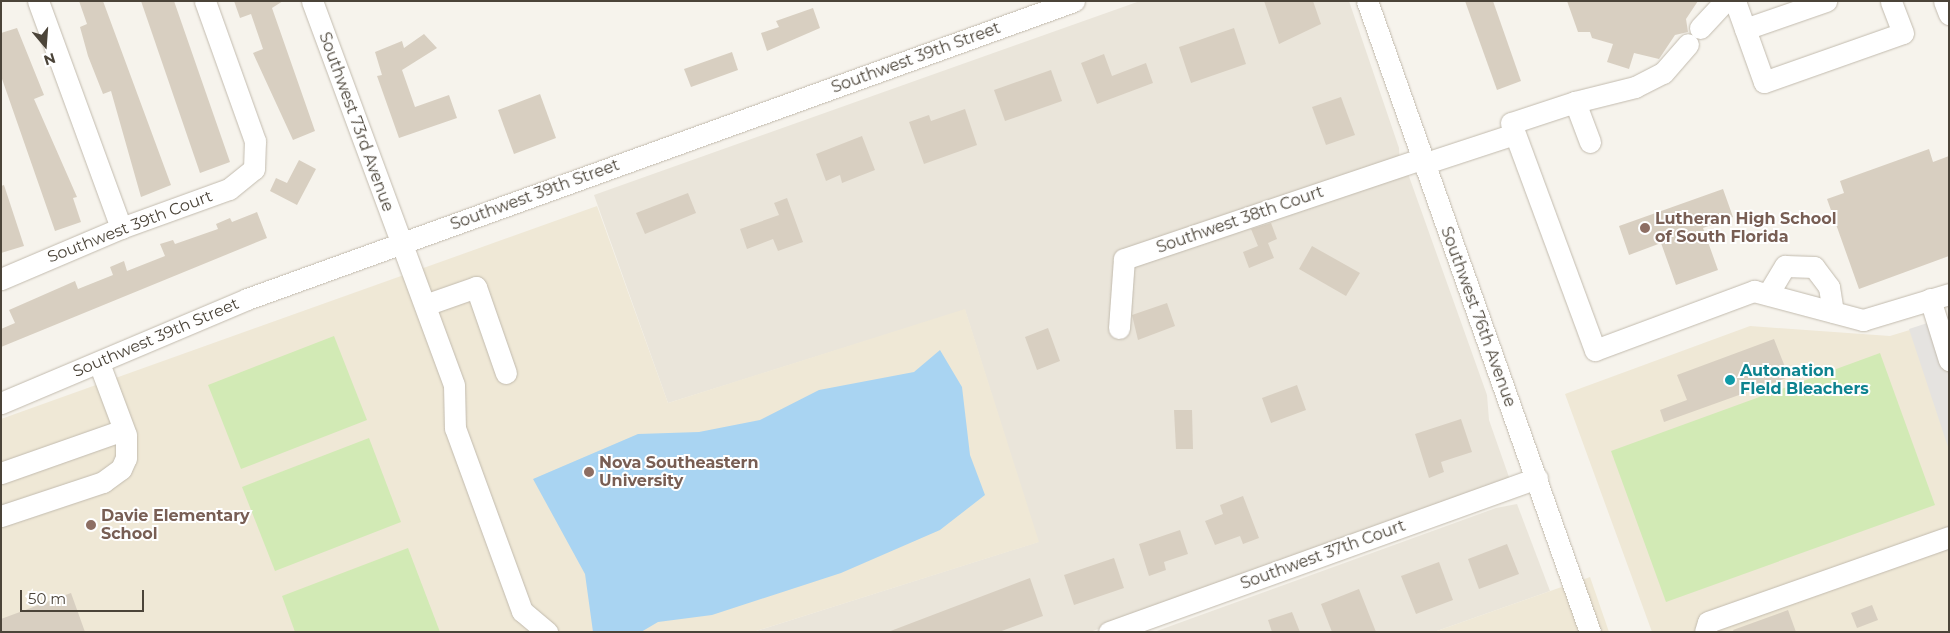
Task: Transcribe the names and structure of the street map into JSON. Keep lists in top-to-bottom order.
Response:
{
  "streets": {
    "street": [
      "Southwest 39th Street",
      "Southwest 73rd Avenue",
      "Southwest 38th Court",
      "Southwest 39th Court",
      "Southwest 76th Avenue",
      "Southwest 37th Court"
    ]
  },
  "crossings": [
    ["Southwest 39th Street", "Southwest 73rd Avenue"],
    ["Southwest 38th Court", "Southwest 76th Avenue"],
    ["Southwest 76th Avenue", "Southwest 37th Court"]
  ],
  "places": [
    "Lutheran High School of South Florida",
    "Autonation FIeld Bleachers",
    "Nova Southeastern University",
    "Davie Elementary School"
  ],
  "scale_bar": "50 m",
  "north": "bottom"
}
